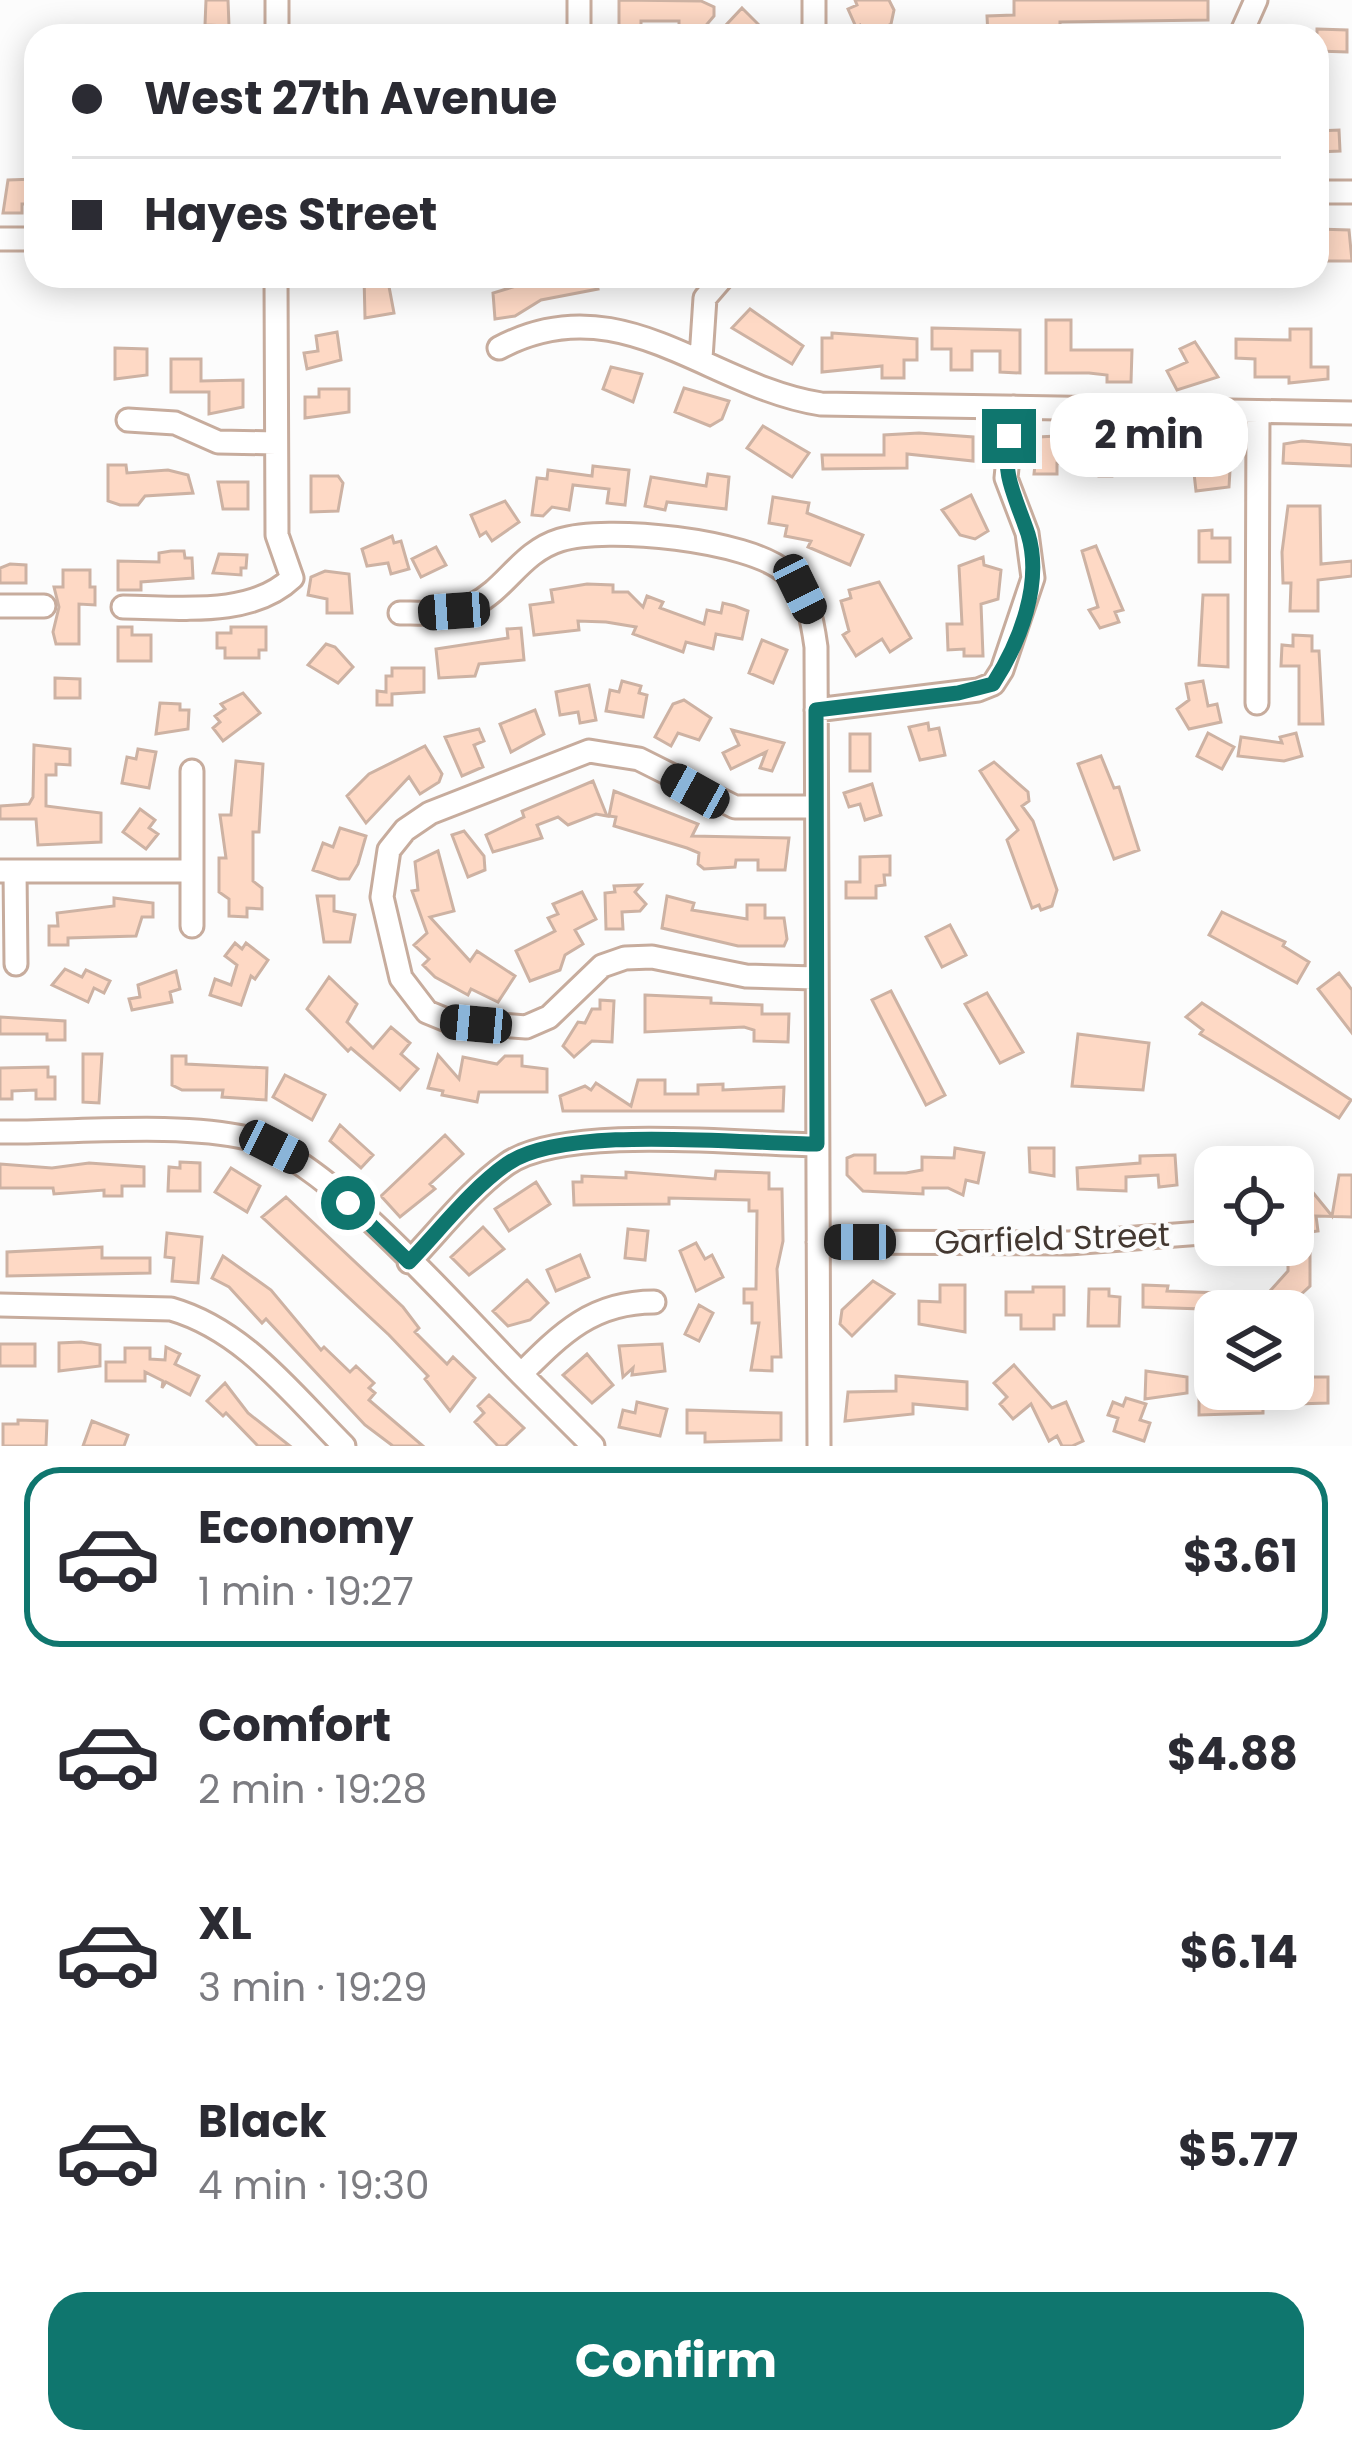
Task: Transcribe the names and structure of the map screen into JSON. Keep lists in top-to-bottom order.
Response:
{
  "streets": {
    "street": ["Garfield Street"]
  },
  "page": {
    "banner": ["West 27th Avenue", "Hayes Street"],
    "bubble": "2 min",
    "list": [
      {
        "name": "Economy",
        "note": "1 min · 19:27",
        "value": "$3.61"
      },
      {
        "name": "Comfort",
        "note": "2 min · 19:28",
        "value": "$4.88"
      },
      {
        "name": "XL",
        "note": "3 min · 19:29",
        "value": "$6.14"
      },
      {
        "name": "Black",
        "note": "4 min · 19:30",
        "value": "$5.77"
      }
    ],
    "buttons": "Confirm"
  }
}
